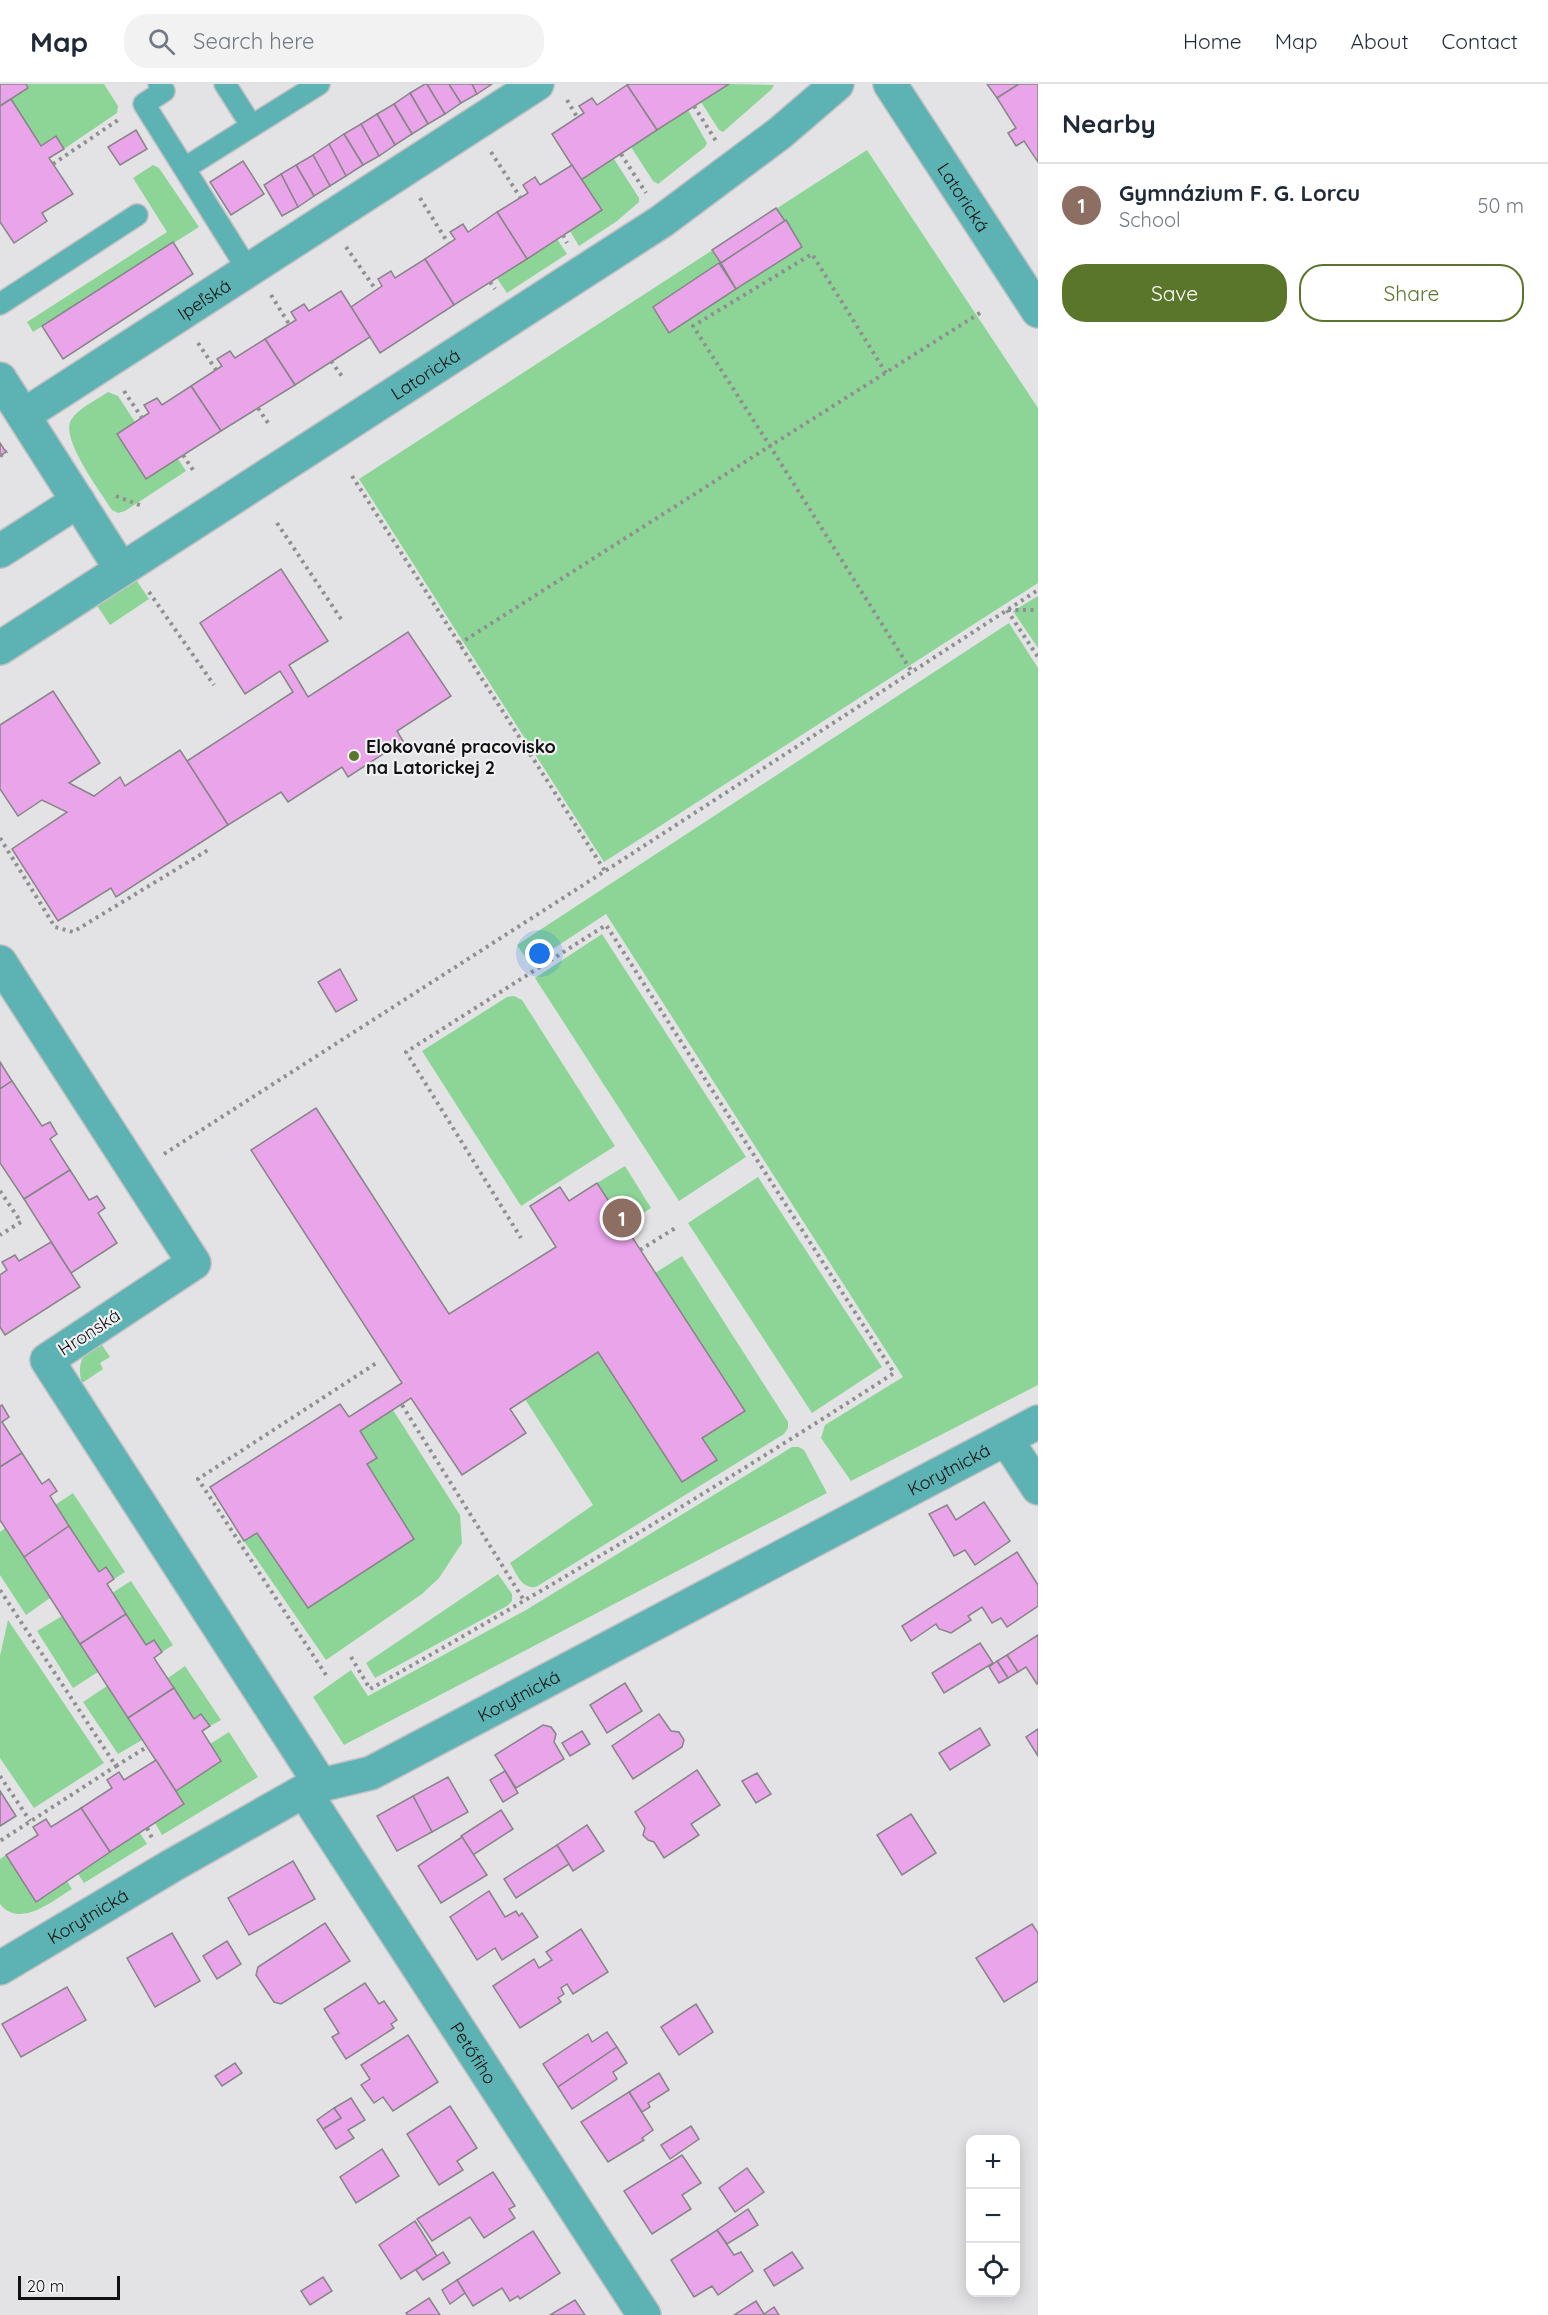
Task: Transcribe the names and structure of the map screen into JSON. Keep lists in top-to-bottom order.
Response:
{
  "streets": {
    "street": [
      "Latorická",
      "Ipeľská",
      "Hronská",
      "Korytnická",
      "Petőfiho"
    ]
  },
  "crossings": [
    ["Hronská", "Korytnická"],
    ["Hronská", "Petőfiho"],
    ["Korytnická", "Petőfiho"]
  ],
  "places": ["Elokované pracovisko na Latorickej 2"],
  "scale_bar": "20 m",
  "page": {
    "header": "Map",
    "search": "Search here",
    "nav": [
      "Home",
      "Map",
      "About",
      "Contact"
    ],
    "heading": "Nearby",
    "list": [
      {
        "mark": "1",
        "name": "Gymnázium F. G. Lorcu",
        "note": "School",
        "value": "50 m"
      }
    ],
    "buttons": ["Save", "Share"],
    "pins": "1",
    "map_buttons": ["+", "−"],
    "scale": "20 m"
  }
}
